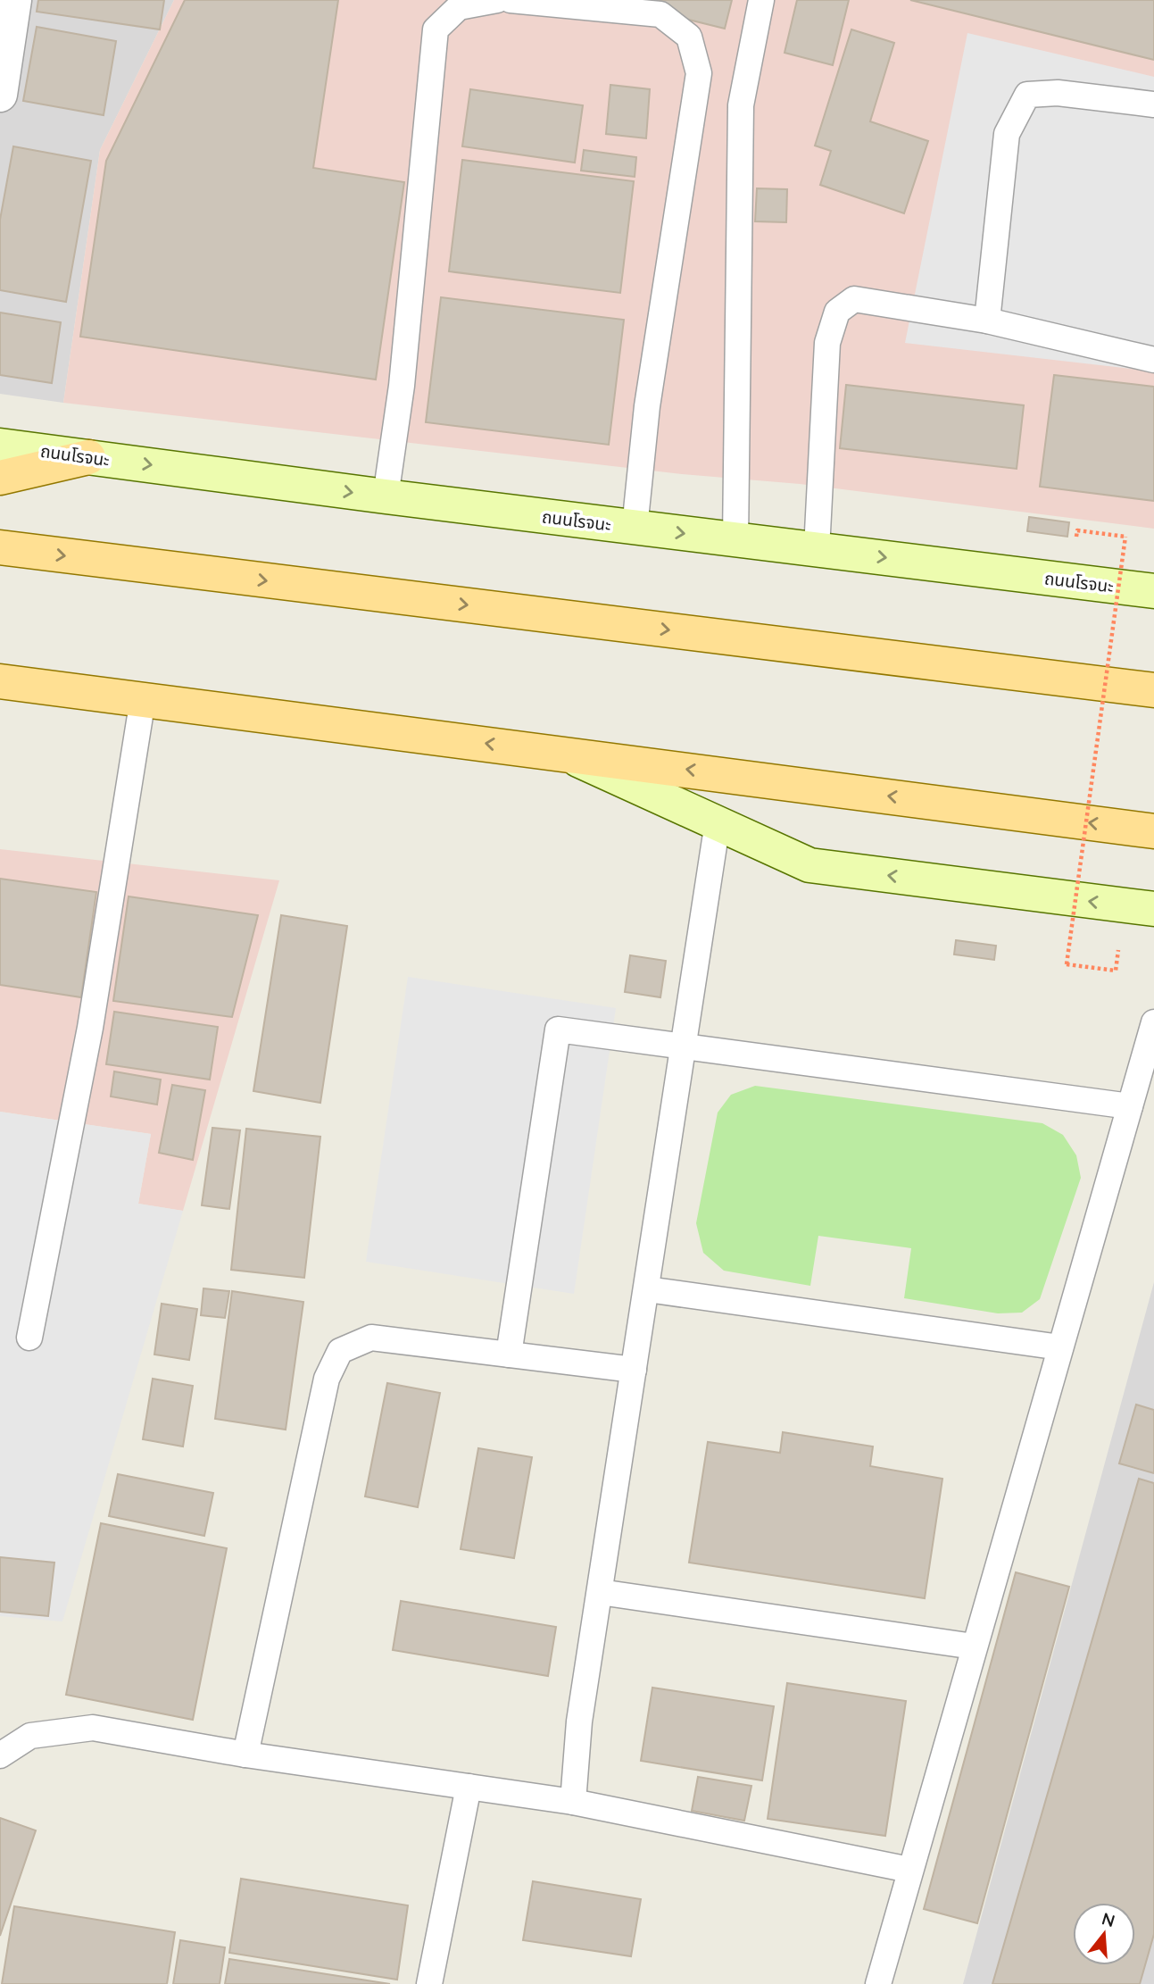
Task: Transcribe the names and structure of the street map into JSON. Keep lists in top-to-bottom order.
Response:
{
  "streets": {
    "main road": ["ถนนโรจนะ"]
  },
  "north": "top"
}
